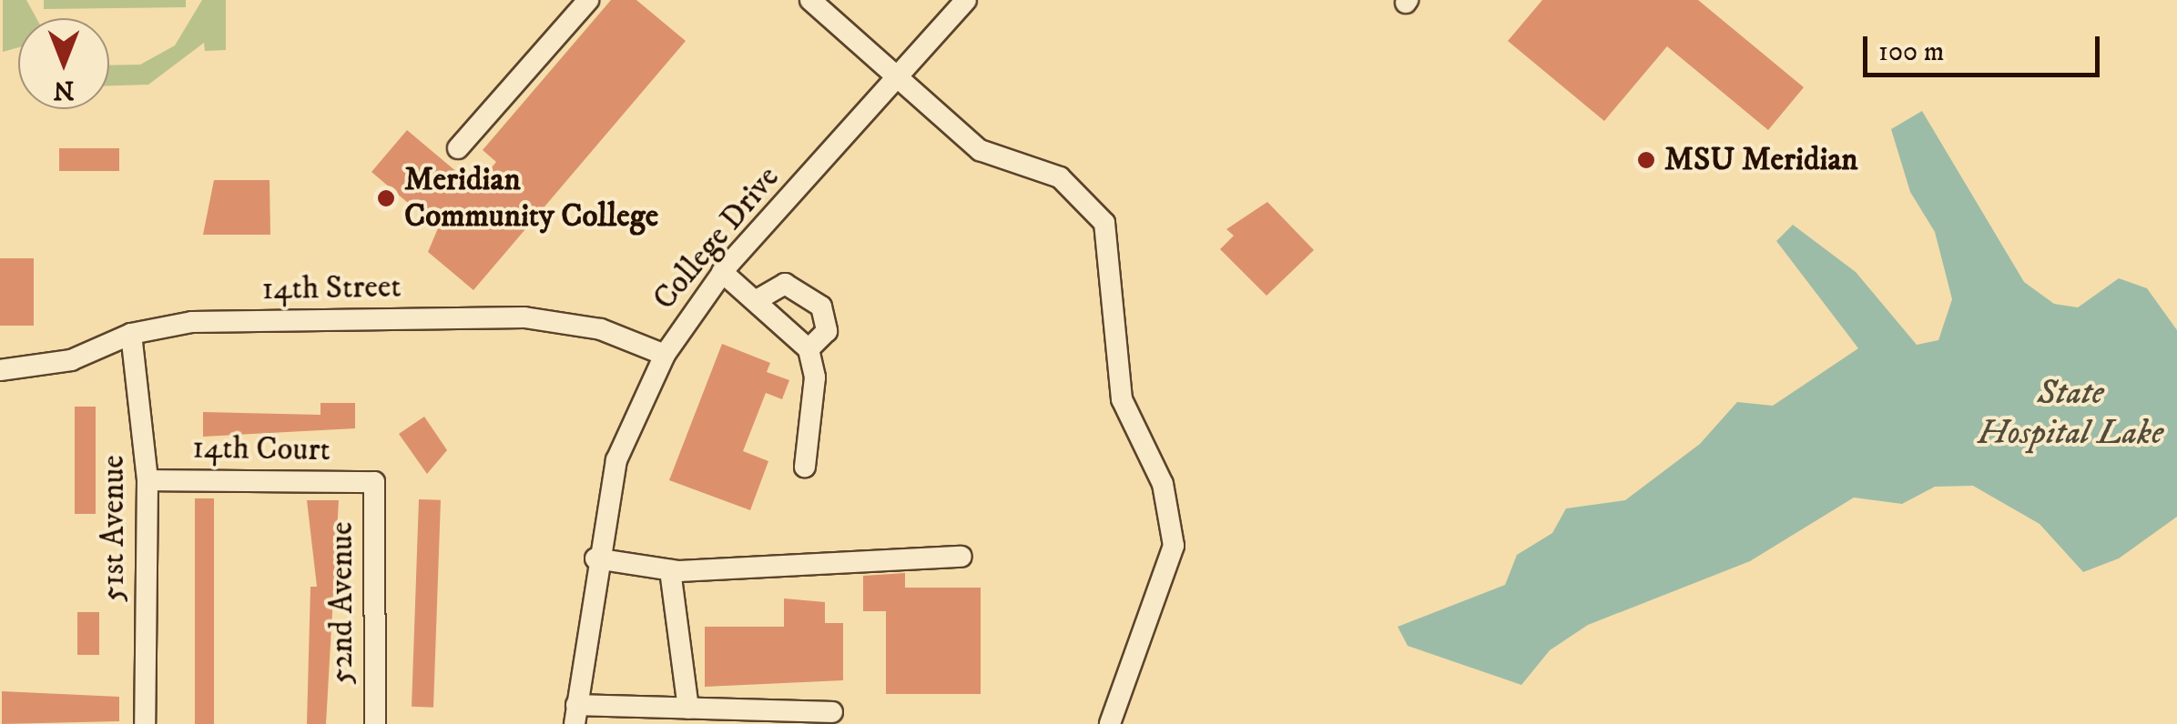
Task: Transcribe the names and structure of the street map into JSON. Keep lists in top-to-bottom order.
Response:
{
  "streets": {
    "street": [
      "College Drive",
      "14th Street",
      "14th Court",
      "51st Avenue",
      "52nd Avenue"
    ]
  },
  "crossings": [
    ["College Drive", "14th Street"],
    ["14th Street", "51st Avenue"],
    ["14th Court", "51st Avenue"],
    ["14th Court", "52nd Avenue"]
  ],
  "water": ["State Hospital Lake"],
  "places": ["MSU Meridian", "Meridian Community College"],
  "scale_bar": "100 m",
  "north": "bottom"
}
